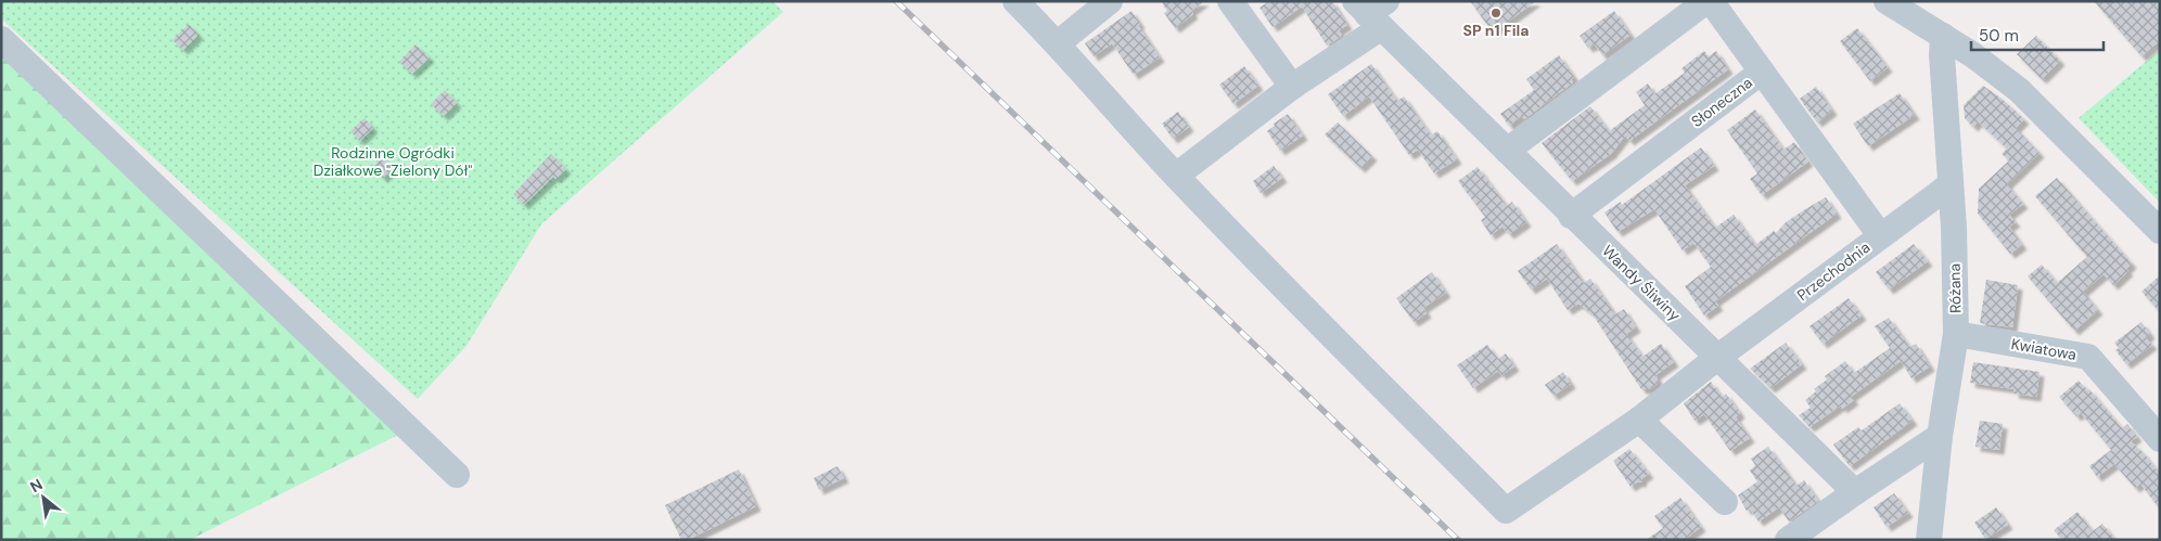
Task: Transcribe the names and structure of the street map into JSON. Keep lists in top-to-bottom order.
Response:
{
  "streets": {
    "street": [
      "Słoneczna",
      "Przechodnia",
      "Wandy Śliwiny",
      "Różana",
      "Kwiatowa"
    ]
  },
  "crossings": [
    ["Słoneczna", "Przechodnia"],
    ["Słoneczna", "Wandy Śliwiny"],
    ["Przechodnia", "Wandy Śliwiny"],
    ["Przechodnia", "Różana"],
    ["Różana", "Kwiatowa"]
  ],
  "parks": ["Rodzinne Ogródki Działkowe \"Zielony Dół\""],
  "places": ["SP n1 Fila"],
  "scale_bar": "50 m",
  "north": "top left"
}
